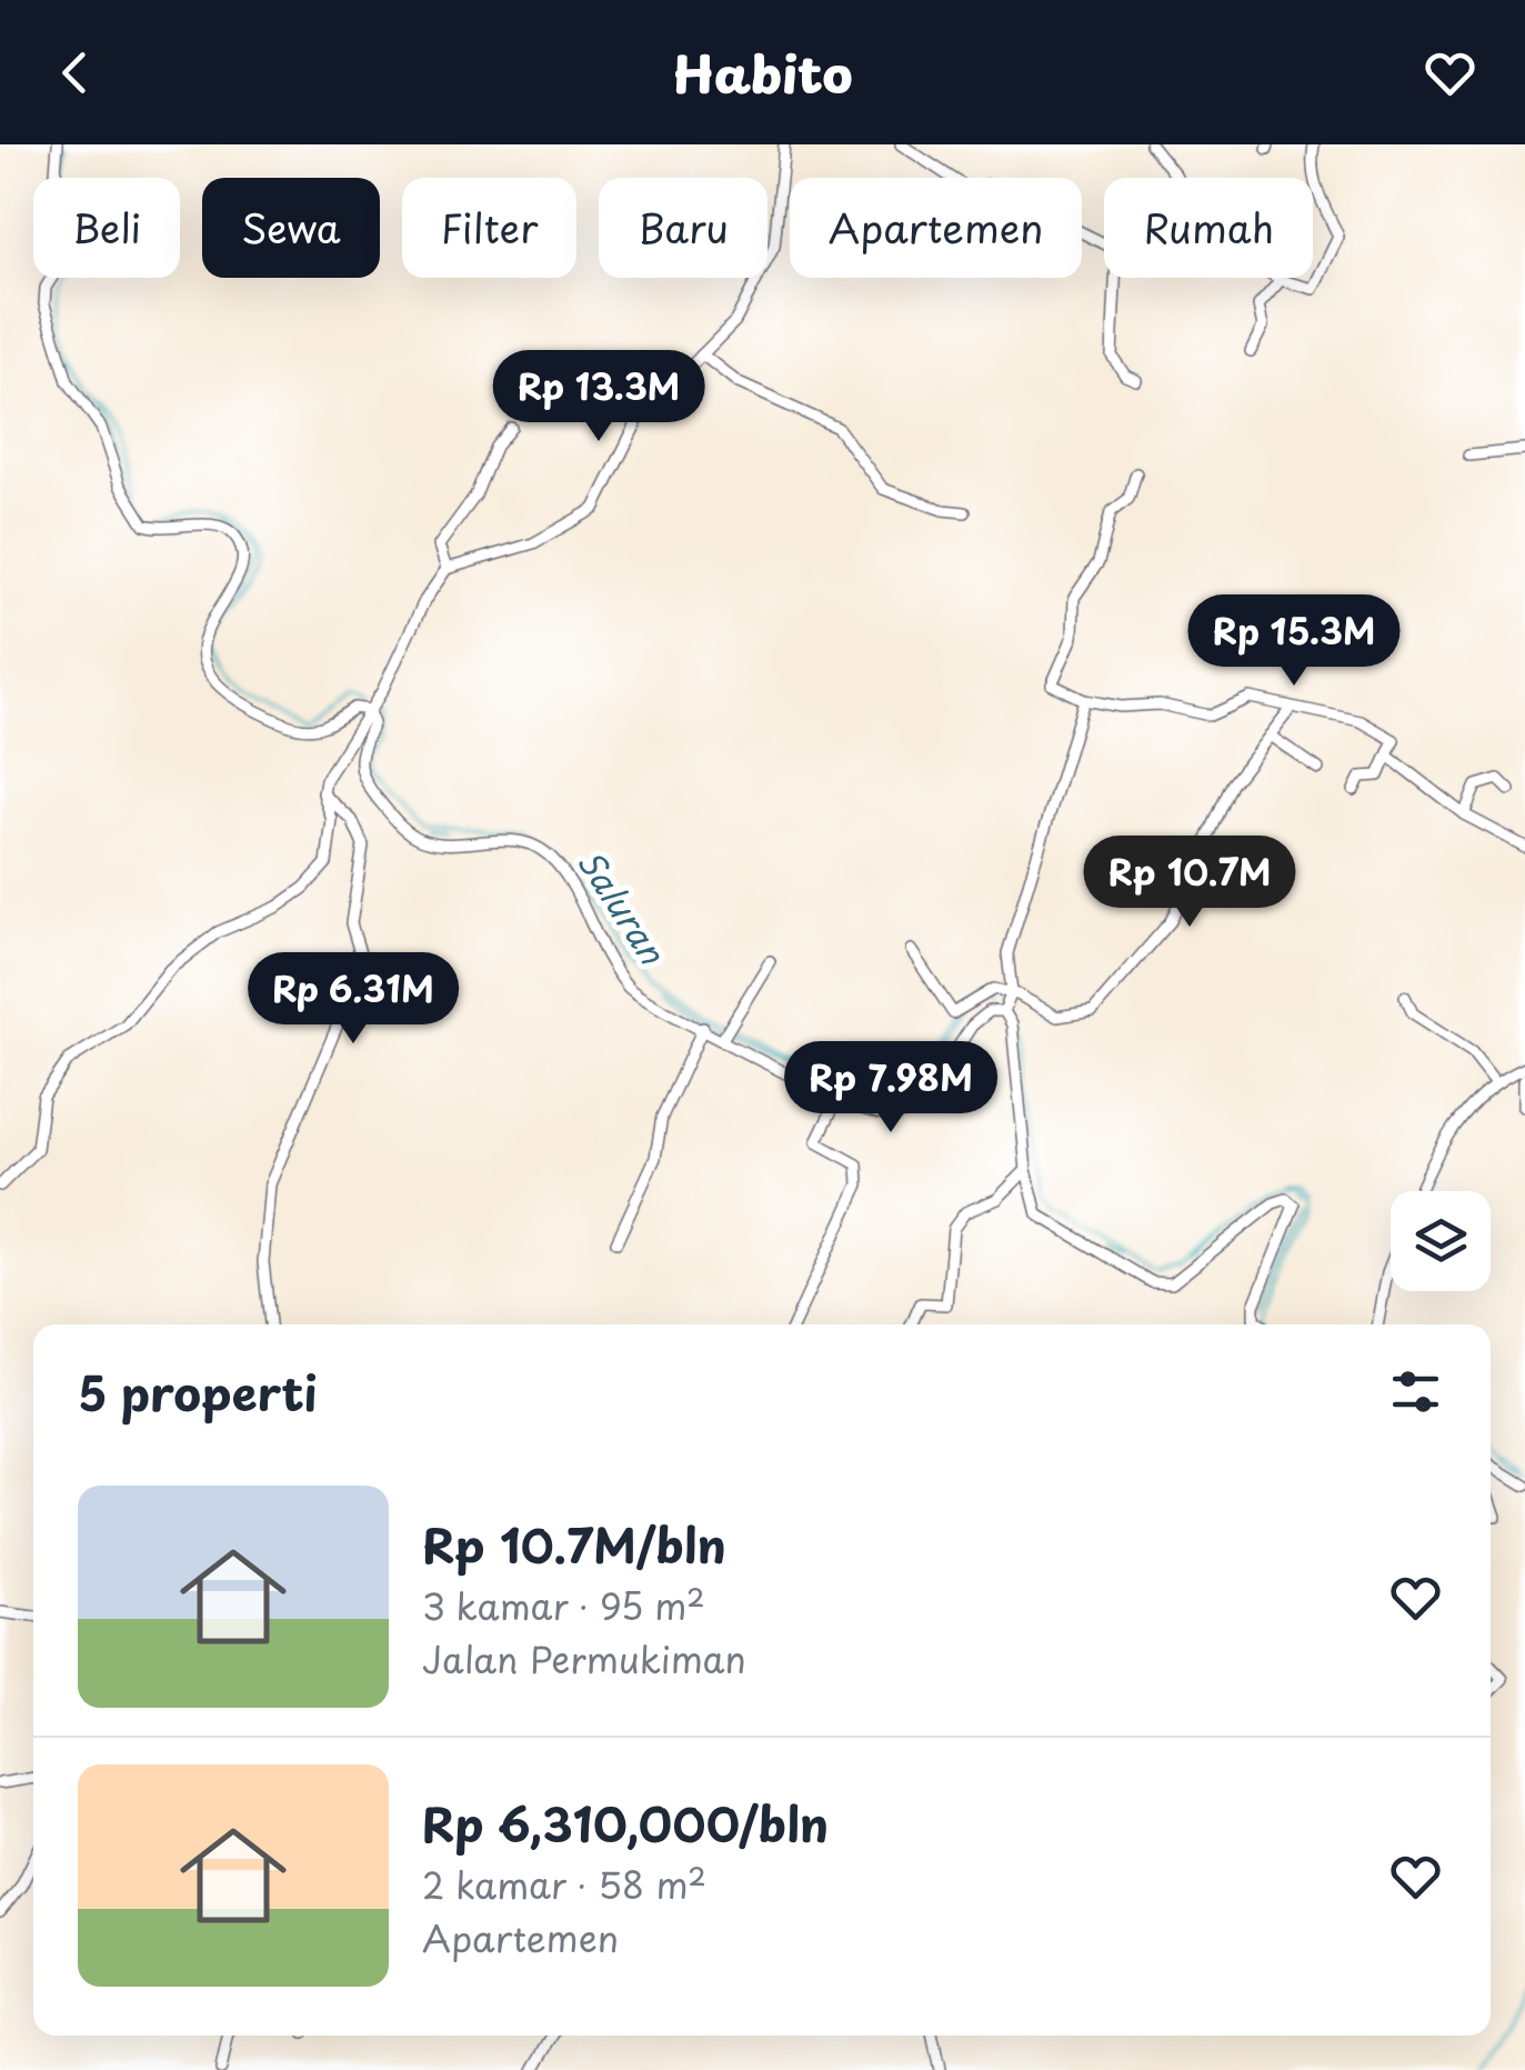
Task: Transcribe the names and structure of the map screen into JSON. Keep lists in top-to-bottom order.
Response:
{
  "water": ["Saluran"],
  "page": {
    "header": "Habito",
    "chip": [
      "Beli",
      "Sewa",
      "Filter",
      "Baru",
      "Apartemen",
      "Rumah"
    ],
    "price": [
      "Rp 13.3M",
      "Rp 15.3M",
      "Rp 10.7M",
      "Rp 6.31M",
      "Rp 7.98M"
    ],
    "heading": "5 properti",
    "list": [
      {
        "name": "Rp 10.7M/bln",
        "note": "3 kamar · 95 m² · Jalan Permukiman"
      },
      {
        "name": "Rp 6,310,000/bln",
        "note": "2 kamar · 58 m² · Apartemen"
      }
    ]
  }
}
